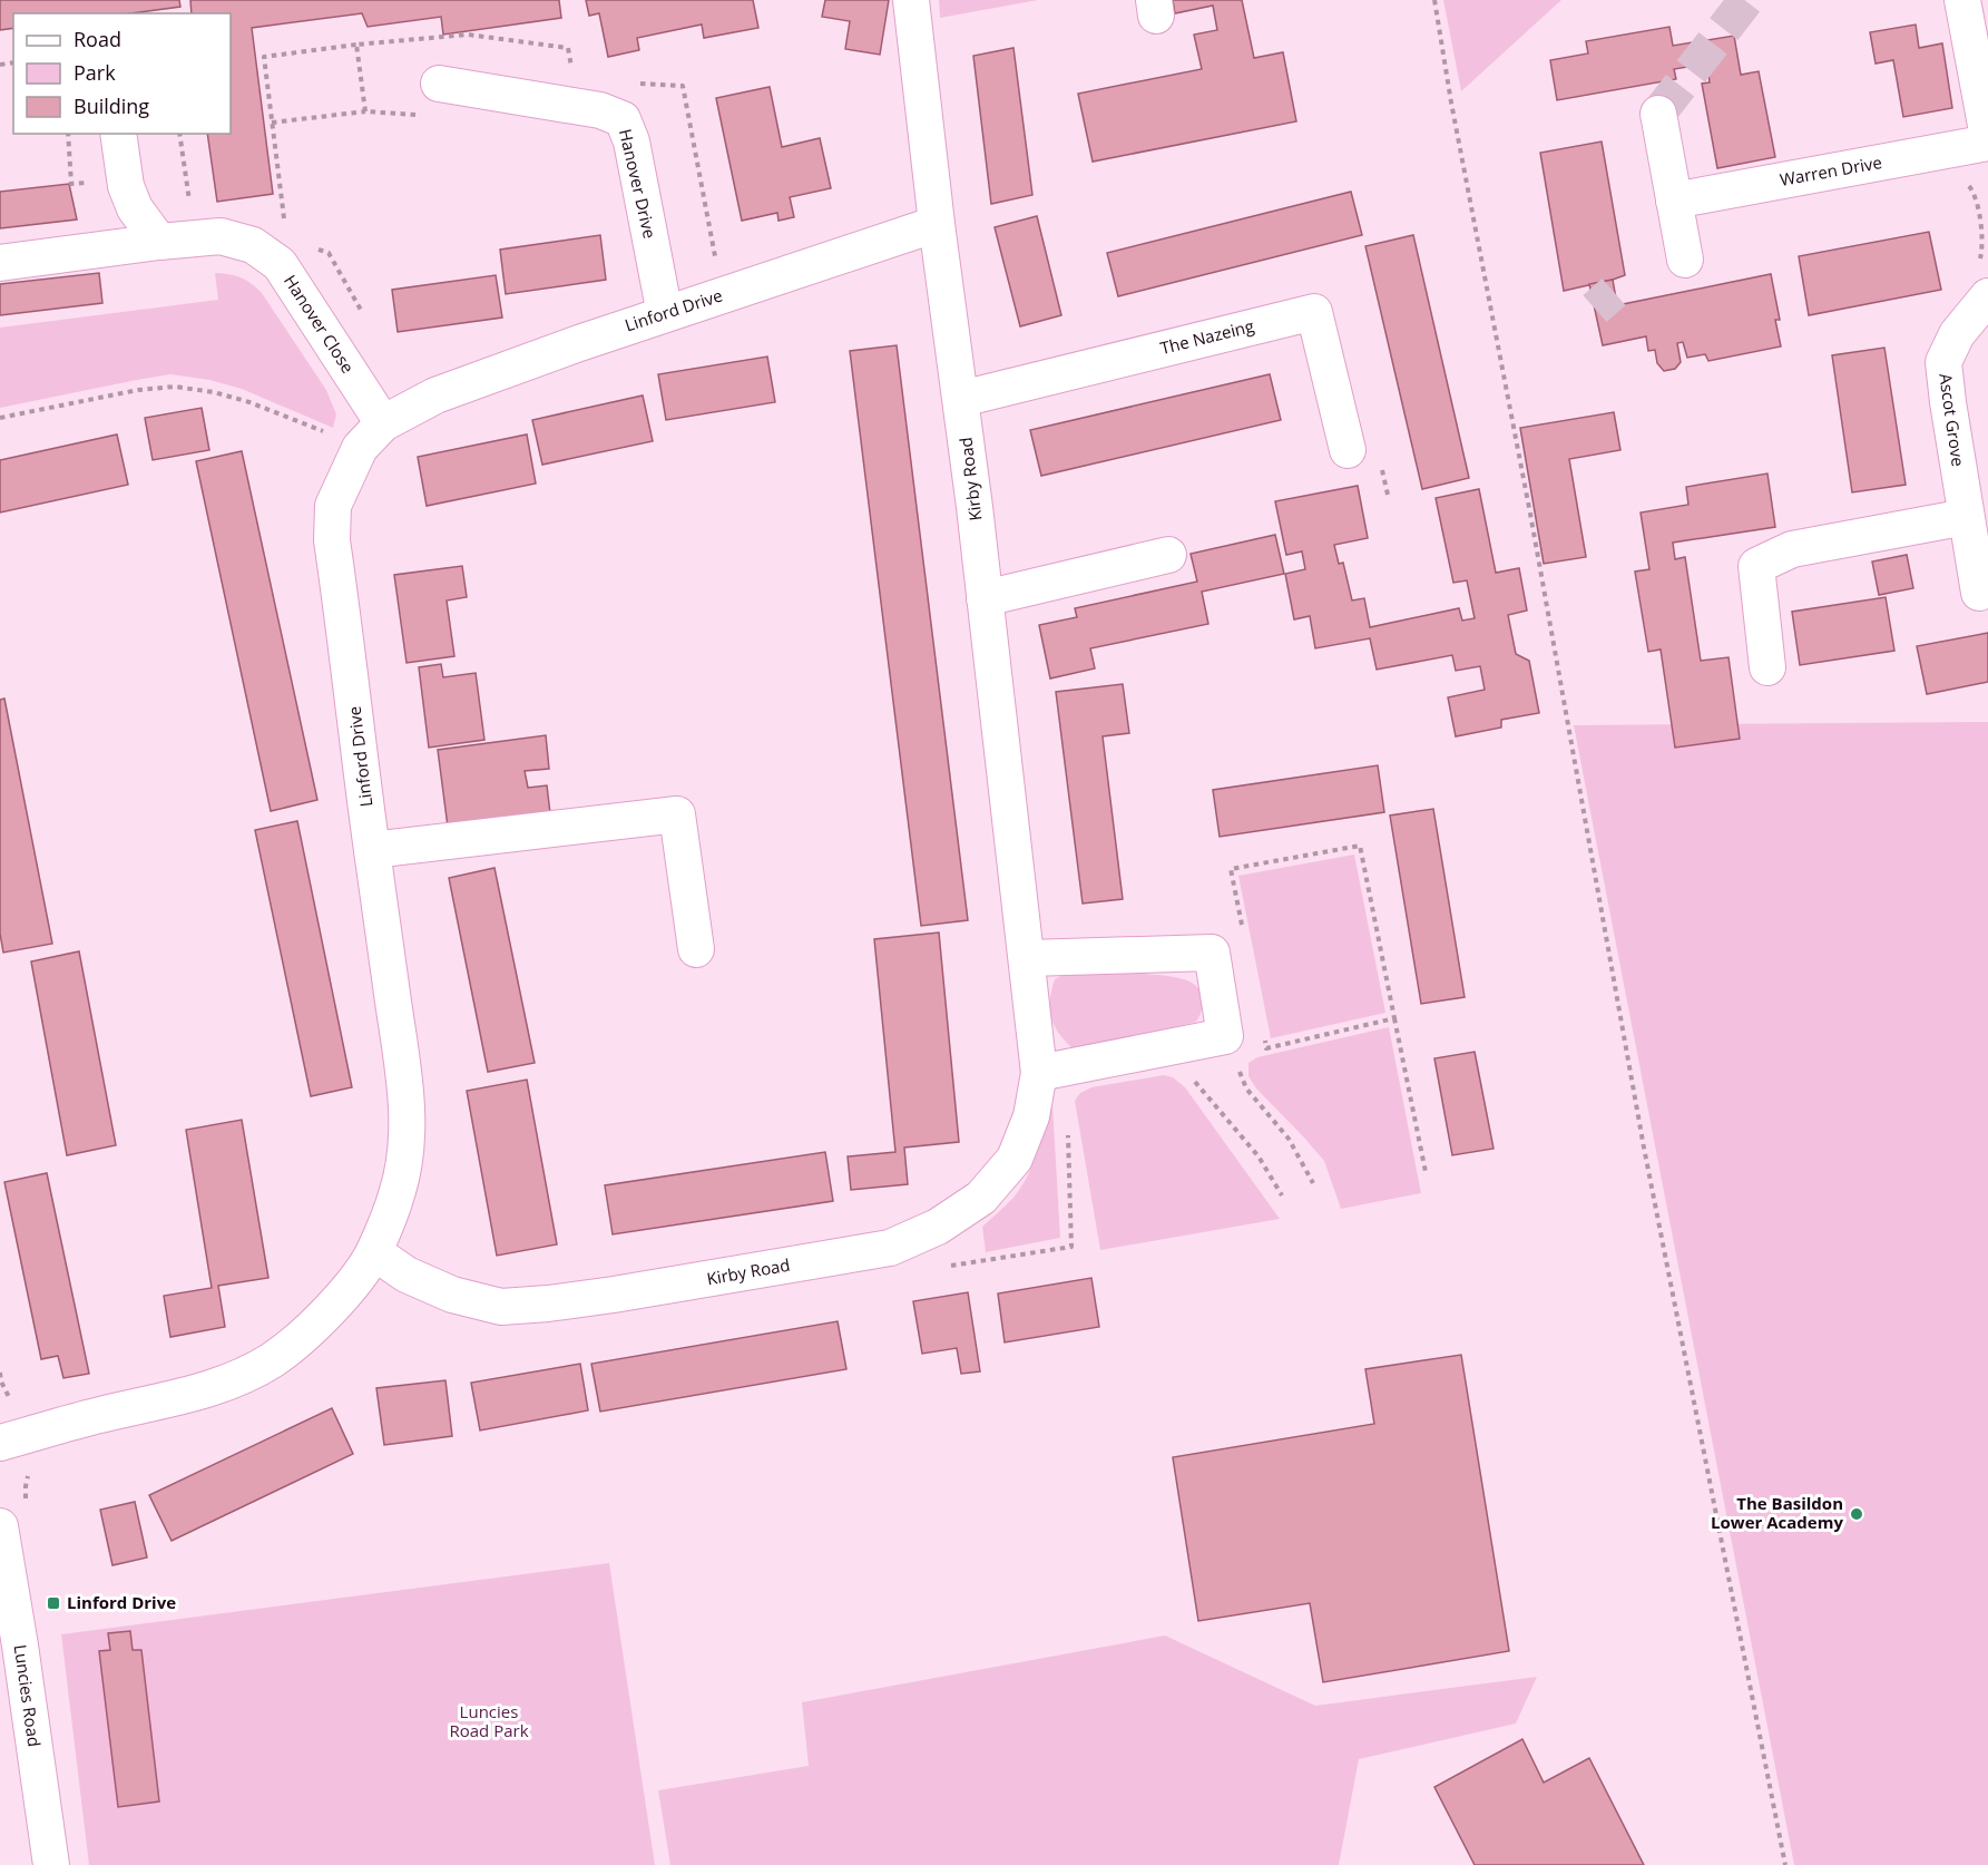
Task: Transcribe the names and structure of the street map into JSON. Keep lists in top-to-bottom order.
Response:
{
  "streets": {
    "street": [
      "Warren Drive",
      "Hanover Drive",
      "Linford Drive",
      "Hanover Close",
      "The Nazeing",
      "Ascot Grove",
      "Kirby Road",
      "Luncies Road"
    ]
  },
  "crossings": [
    ["Hanover Drive", "Linford Drive"],
    ["Linford Drive", "Hanover Close"],
    ["Linford Drive", "Kirby Road"],
    ["The Nazeing", "Kirby Road"]
  ],
  "parks": ["Luncies Road Park"],
  "places": {
    "other": ["The Basildon Lower Academy"],
    "transit": ["Linford Drive"]
  },
  "legend": ["Road", "Park", "Building"]
}
